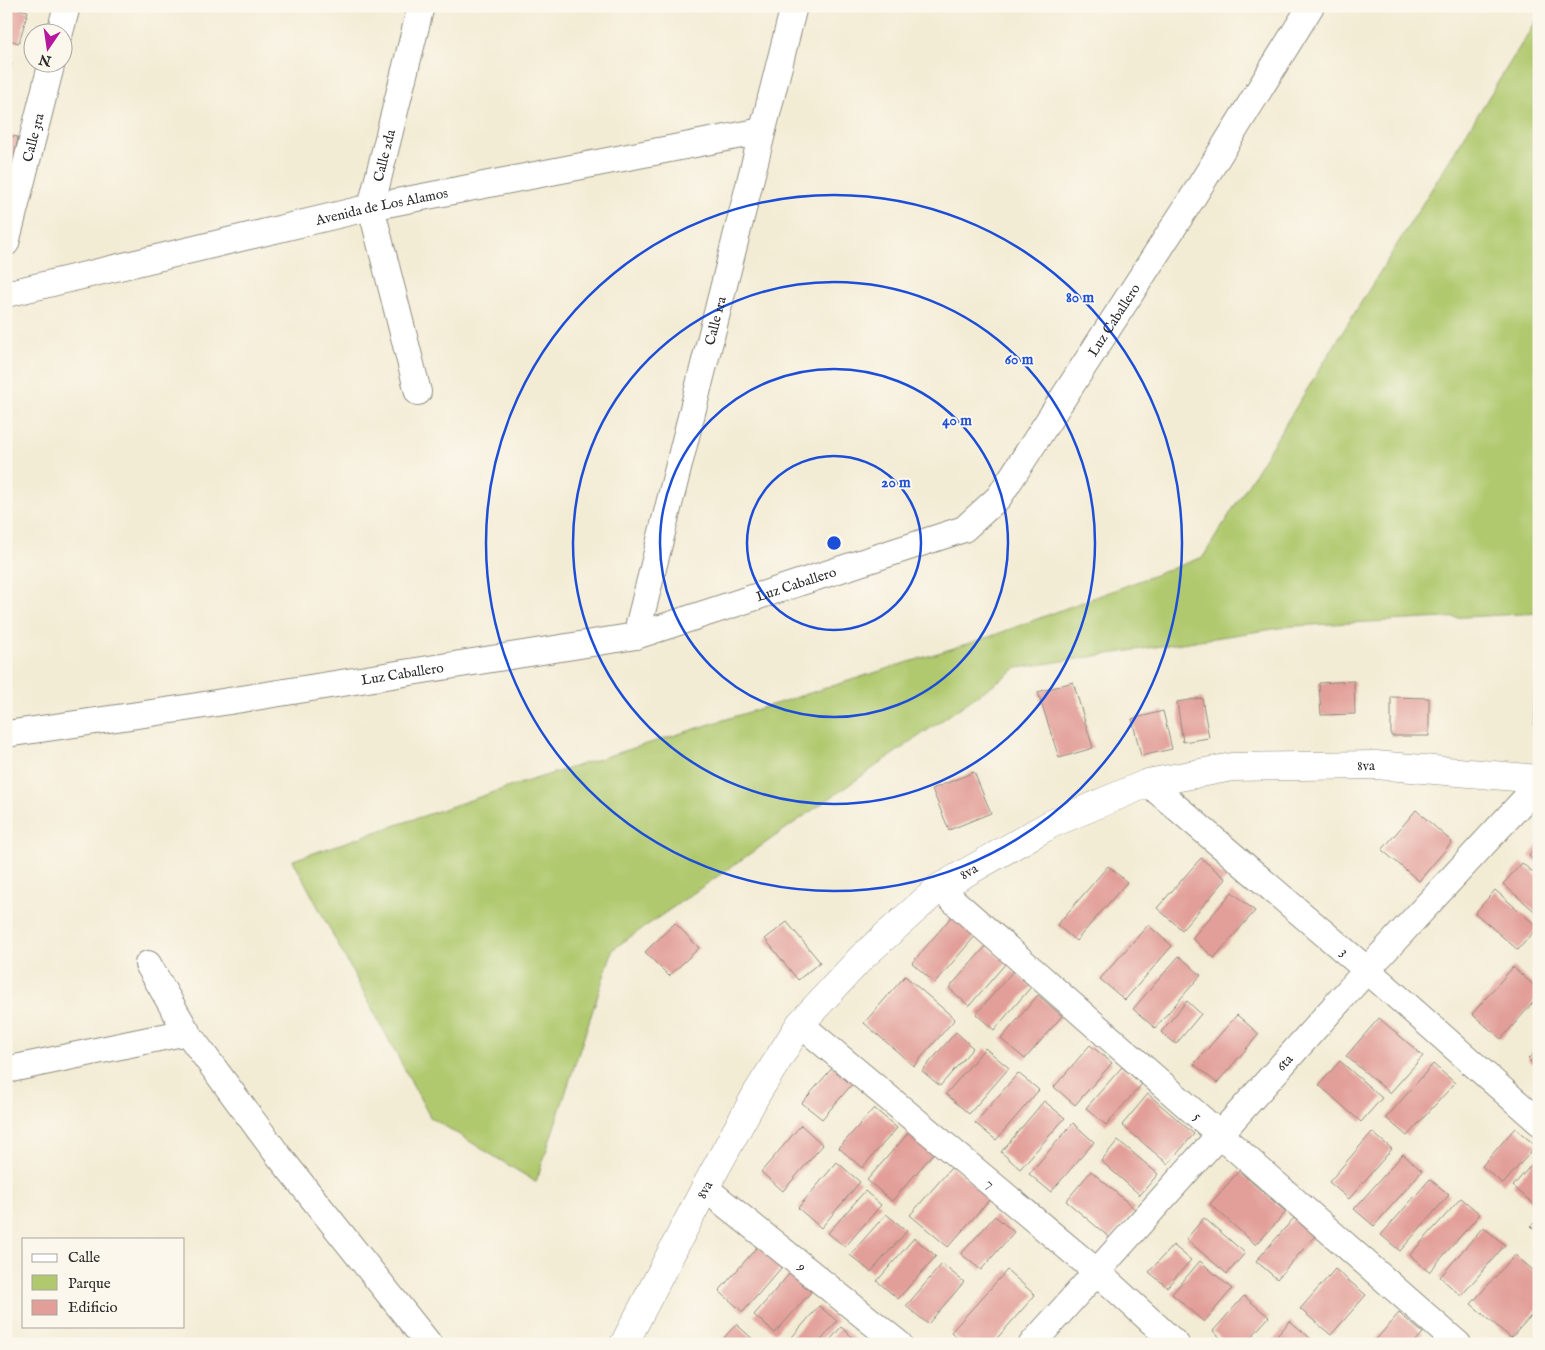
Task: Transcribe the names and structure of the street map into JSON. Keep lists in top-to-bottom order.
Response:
{
  "streets": {
    "street": [
      "Calle 3ra",
      "Calle 2da",
      "Avenida de Los Alamos",
      "Luz Caballero",
      "Calle 1ra",
      "8va",
      "3",
      "6ta",
      "5",
      "7",
      "9"
    ]
  },
  "crossings": [
    ["Calle 2da", "Avenida de Los Alamos"],
    ["Avenida de Los Alamos", "Calle 1ra"],
    ["Luz Caballero", "Calle 1ra"],
    ["8va", "3"],
    ["8va", "5"],
    ["8va", "7"],
    ["8va", "9"],
    ["3", "6ta"],
    ["6ta", "5"],
    ["6ta", "7"]
  ],
  "legend": ["Calle", "Parque", "Edificio"],
  "north": "bottom",
  "rings": [
    "80 m",
    "60 m",
    "40 m",
    "20 m"
  ]
}
